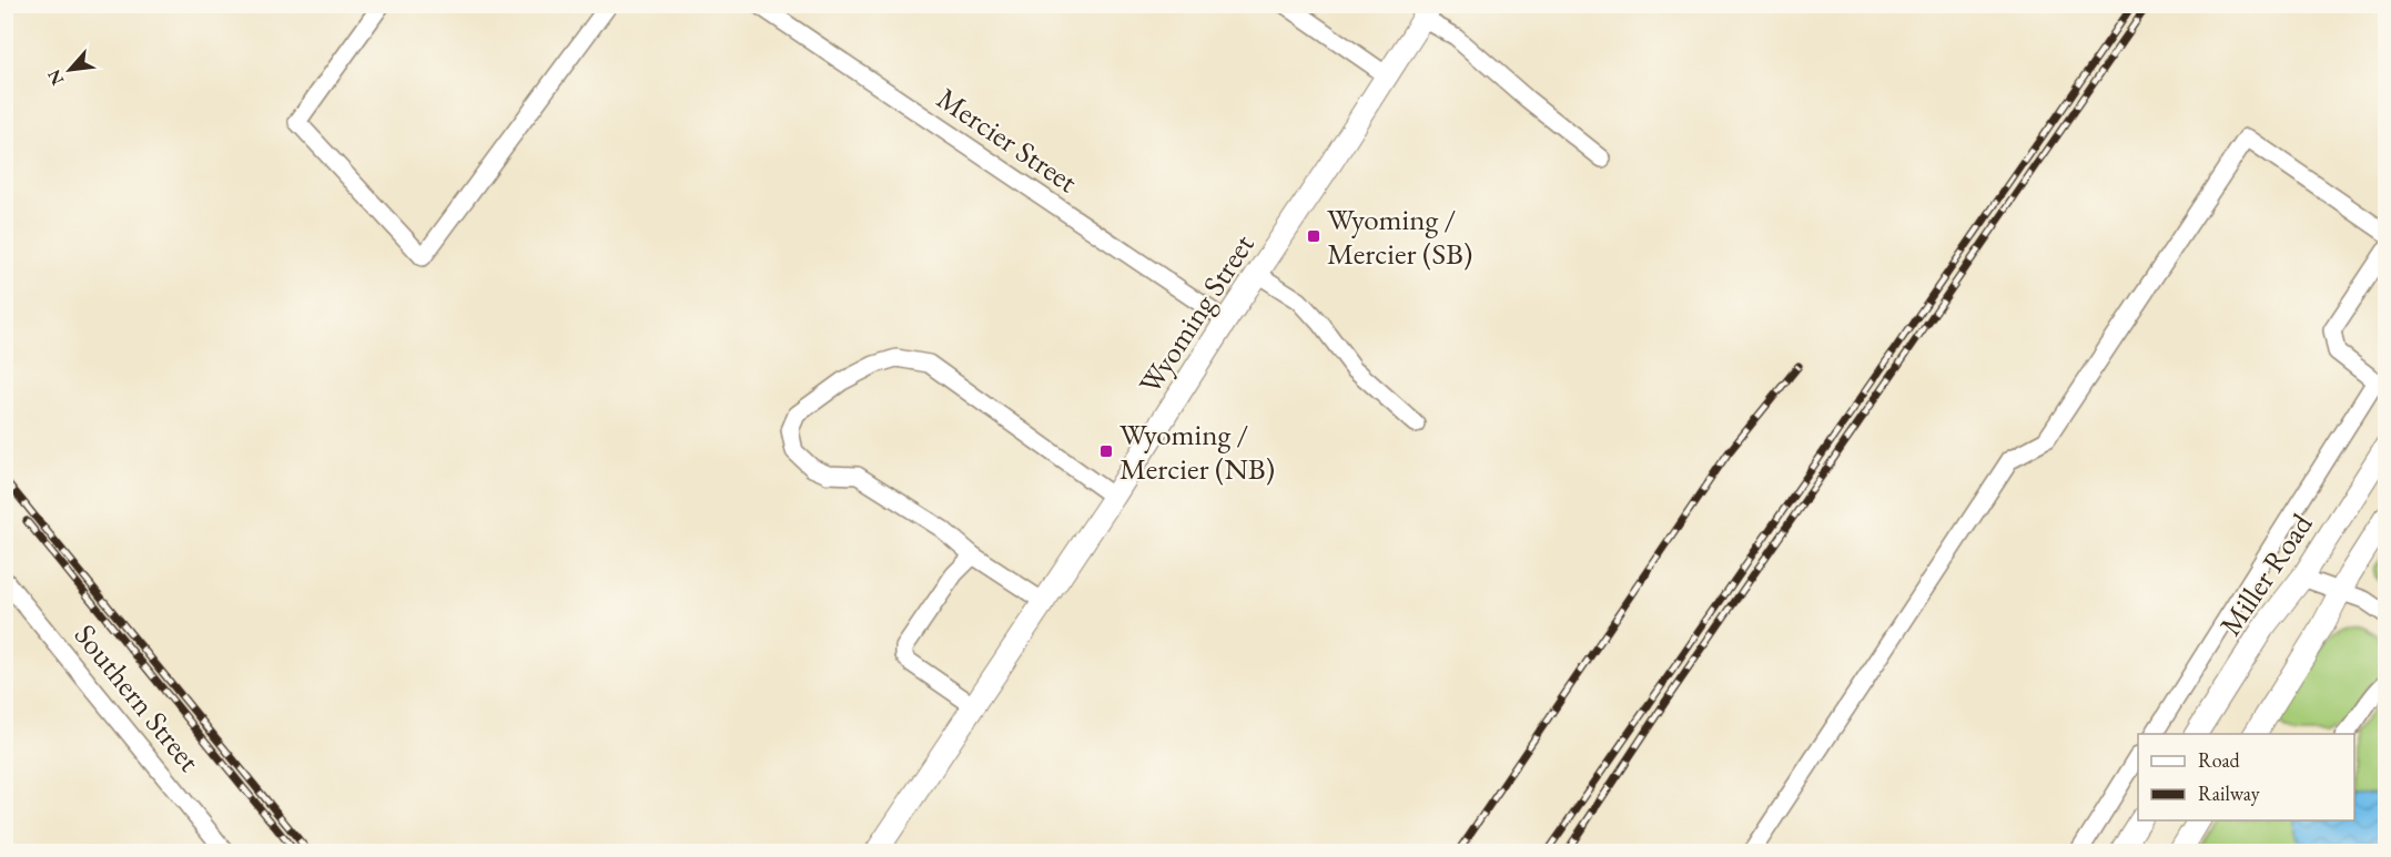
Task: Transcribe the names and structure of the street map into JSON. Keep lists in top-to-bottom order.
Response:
{
  "streets": {
    "main road": ["Wyoming Street", "Miller Road"],
    "street": ["Mercier Street", "Southern Street"]
  },
  "crossings": [
    ["Mercier Street", "Wyoming Street"]
  ],
  "places": {
    "transit": ["Wyoming / Mercier (SB)", "Wyoming / Mercier (NB)"]
  },
  "legend": ["Road", "Railway"],
  "north": "bottom left"
}
